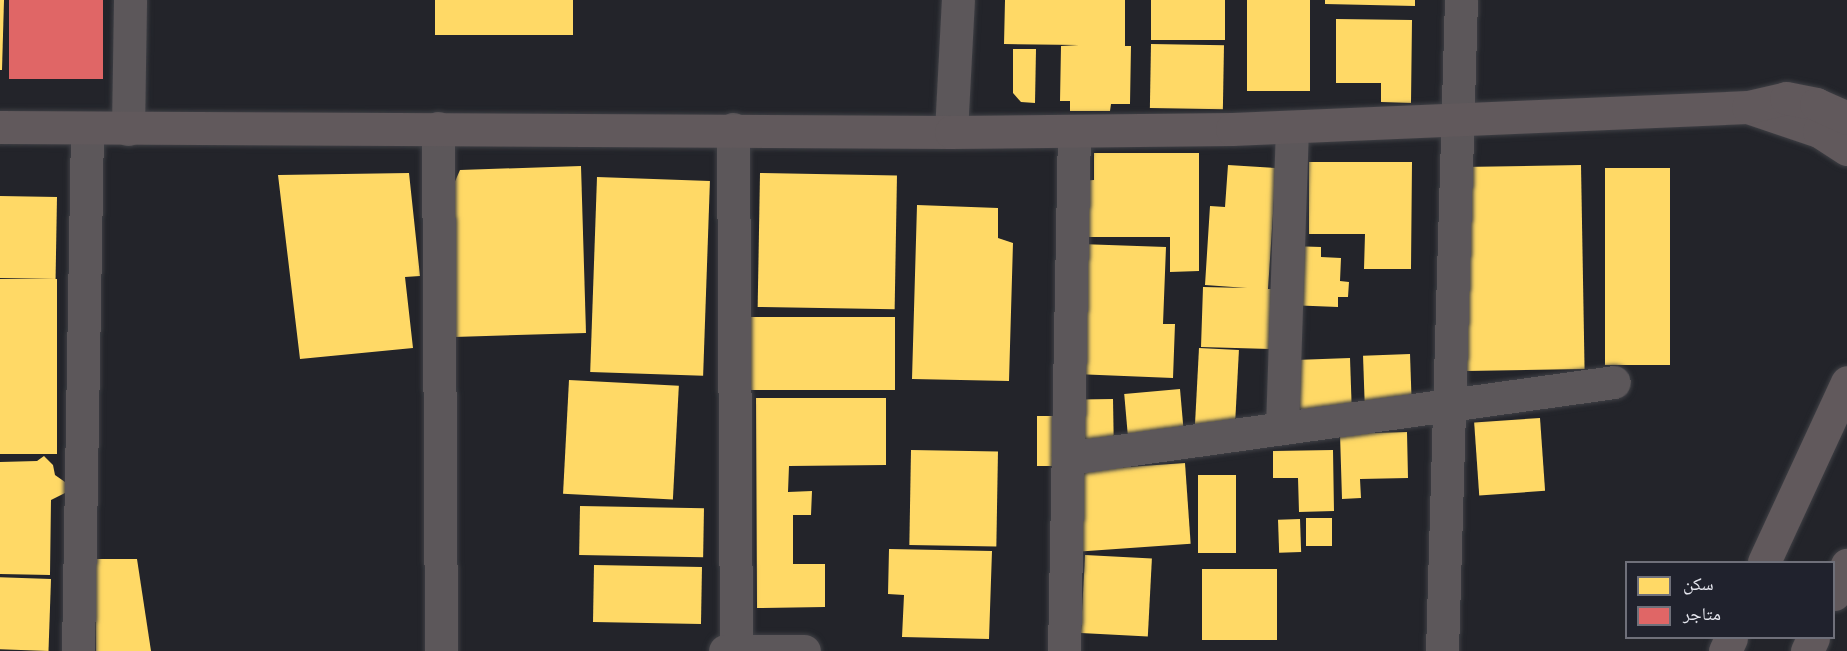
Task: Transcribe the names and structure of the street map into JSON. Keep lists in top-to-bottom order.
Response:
{
  "legend": ["سكن", "متاجر"]
}
